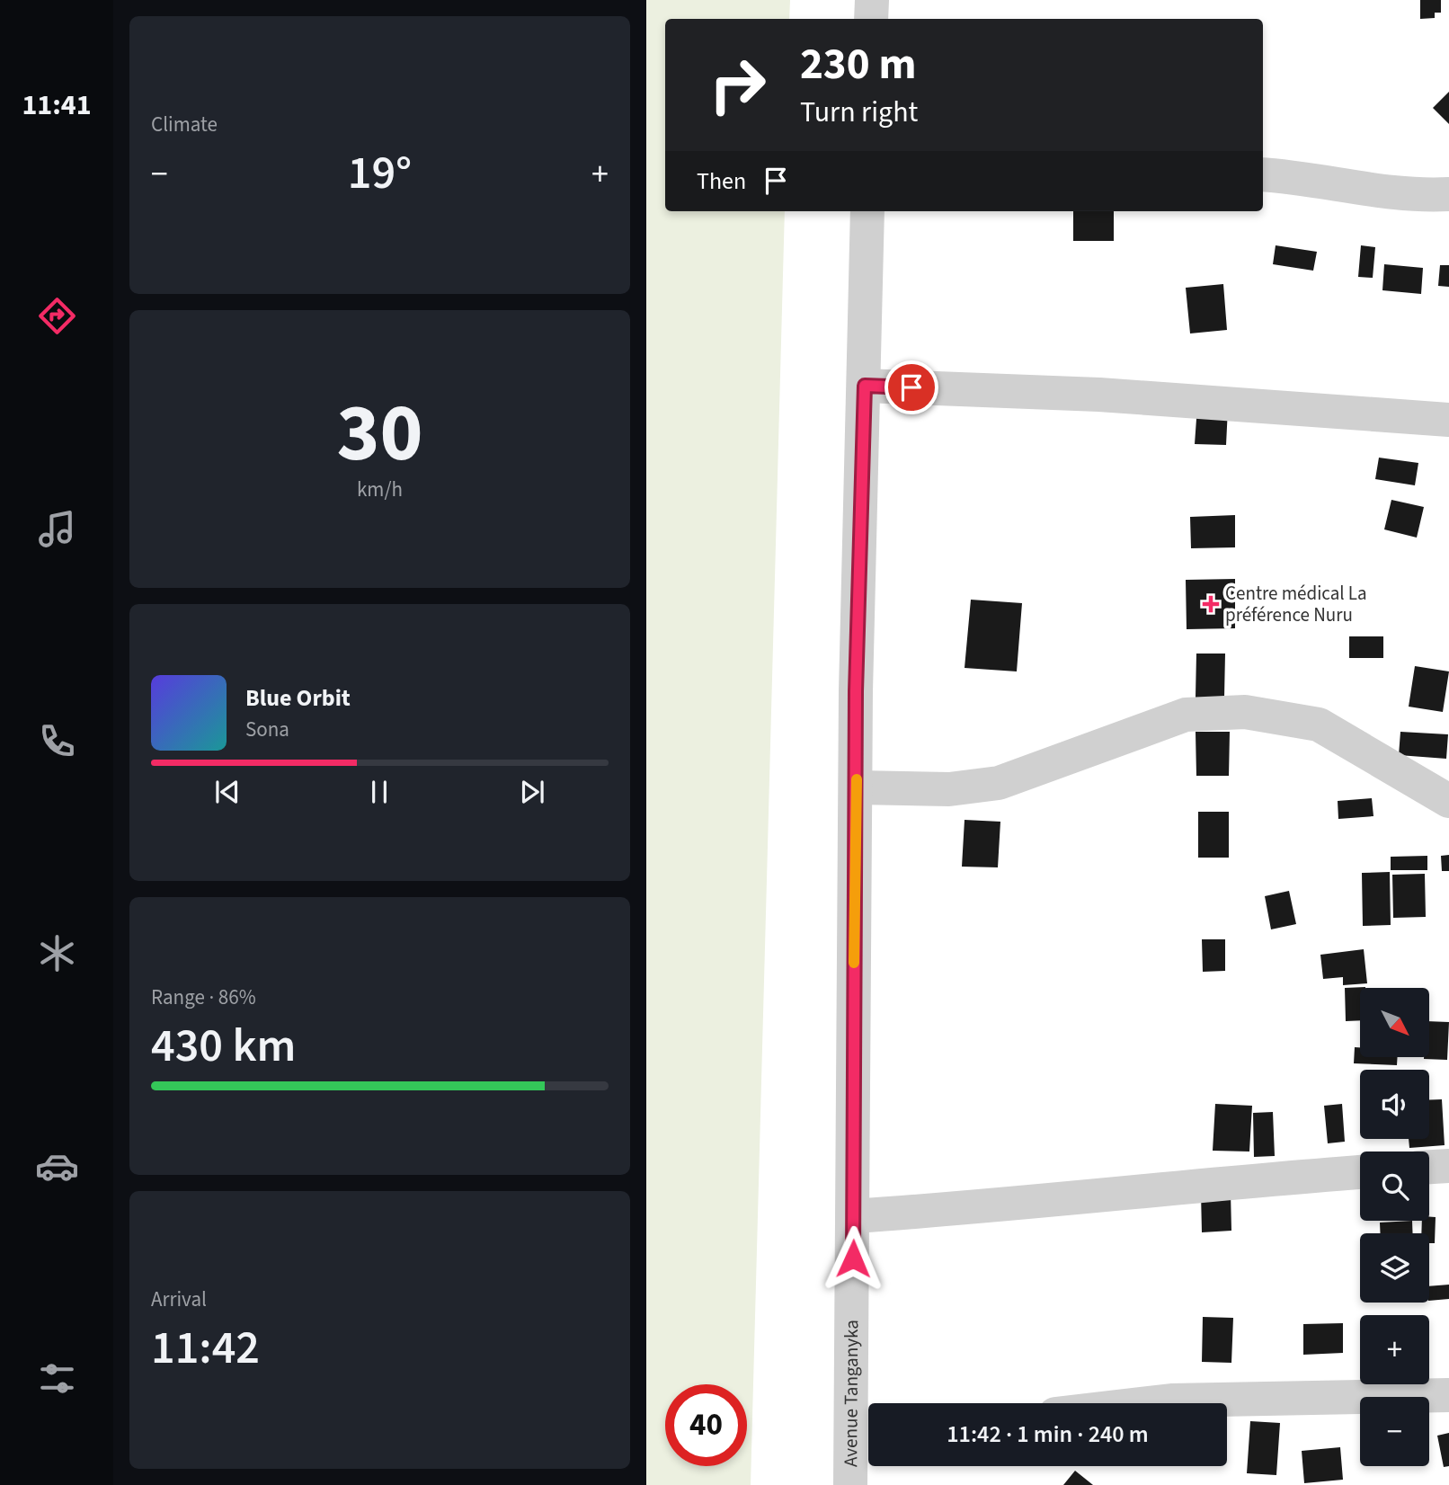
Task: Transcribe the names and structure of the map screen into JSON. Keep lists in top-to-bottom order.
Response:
{
  "streets": {
    "street": ["Avenue Tanganyka"]
  },
  "places": {
    "health": ["Centre médical La préférence Nuru"]
  },
  "north": "bottom right",
  "page": {
    "tabs": "11:41",
    "tile": [
      "Climate",
      ["30", "km/h"],
      ["Range · 86%", "430 km"],
      ["Arrival", "11:42"]
    ],
    "turn": ["230 m", "Turn right"],
    "heat": ["−", "19°", "+"],
    "then": "Then",
    "song": ["Blue Orbit", "Sona"],
    "map_buttons": ["+", "−"],
    "limit": "40",
    "trip": "11:42 · 1 min · 240 m"
  }
}
